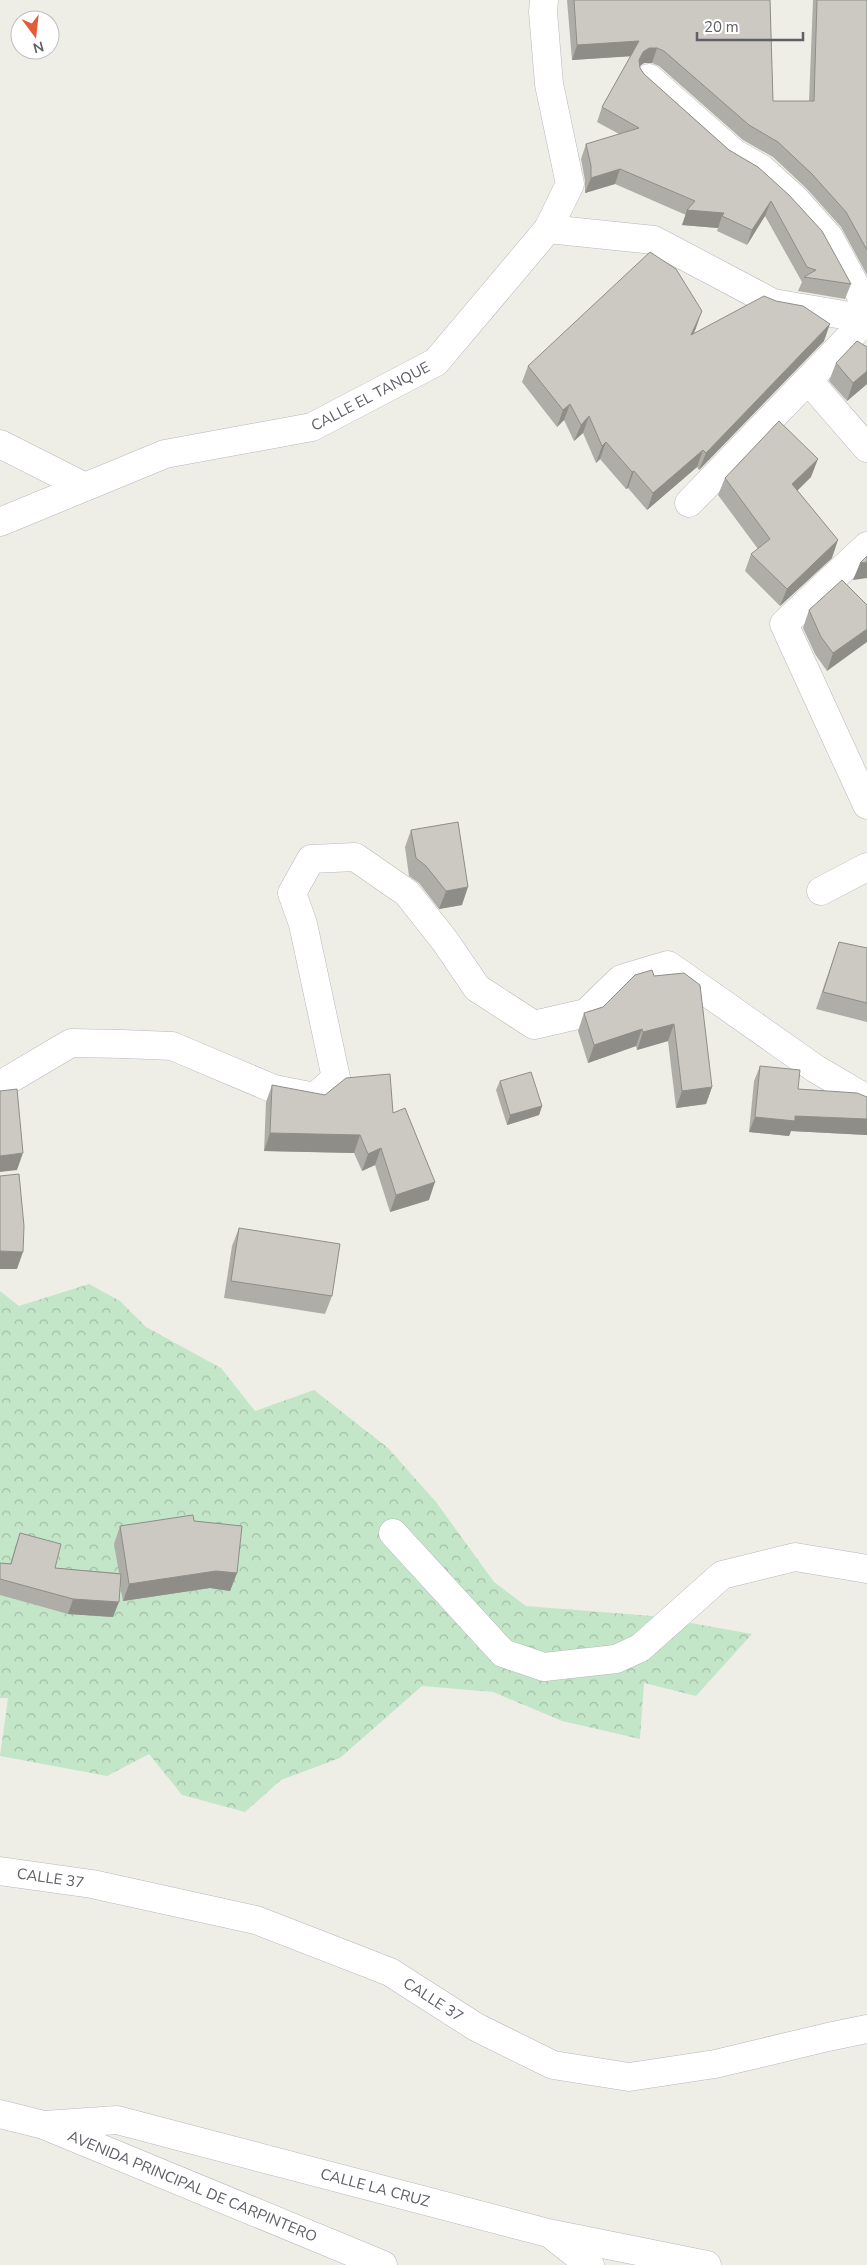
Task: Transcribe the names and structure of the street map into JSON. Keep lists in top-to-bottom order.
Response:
{
  "streets": {
    "street": [
      "CALLE EL TANQUE",
      "CALLE 37",
      "AVENIDA PRINCIPAL DE CARPINTERO",
      "CALLE LA CRUZ"
    ]
  },
  "crossings": [
    ["AVENIDA PRINCIPAL DE CARPINTERO", "CALLE LA CRUZ"]
  ],
  "scale_bar": "20 m",
  "north": "bottom"
}
